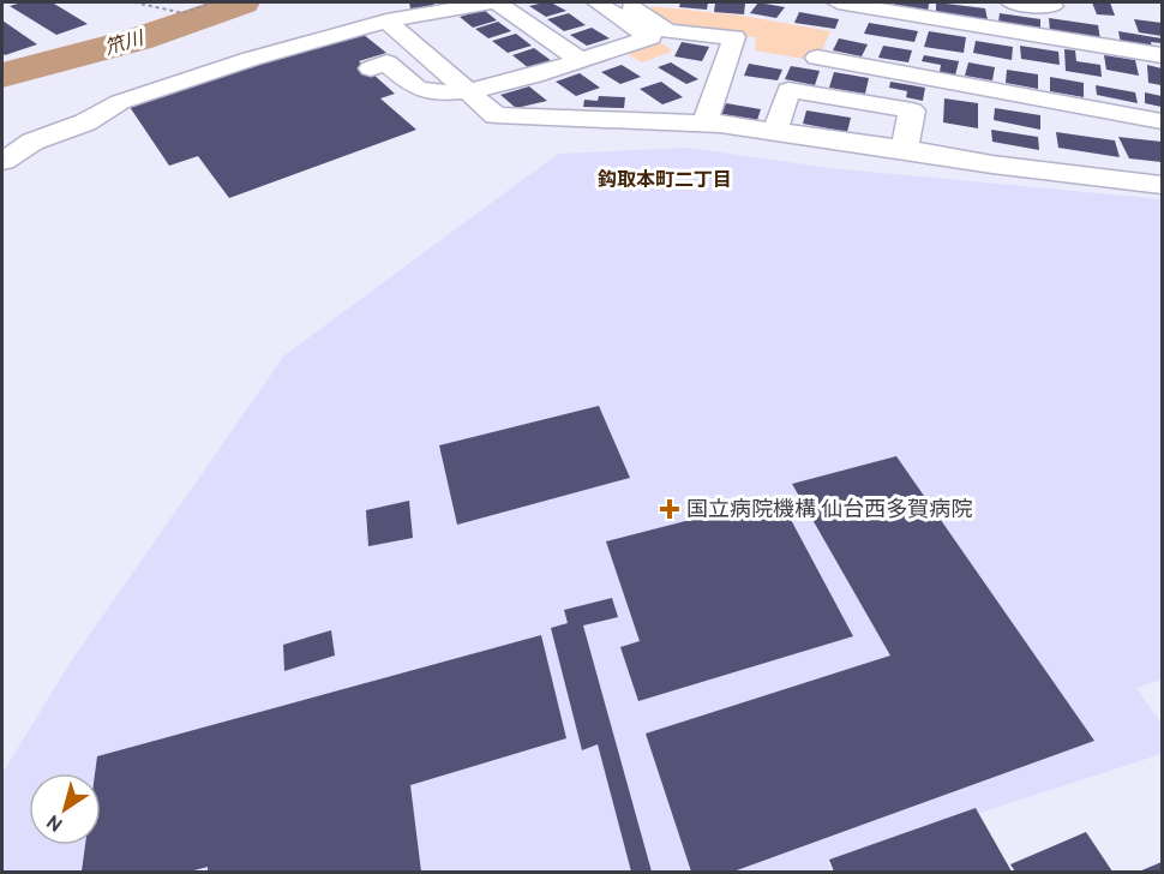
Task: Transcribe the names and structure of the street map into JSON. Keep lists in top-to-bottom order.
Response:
{
  "districts": ["鈎取本町二丁目"],
  "water": ["笊川"],
  "places": {
    "health": ["国立病院機構 仙台西多賀病院"]
  },
  "north": "bottom left"
}
